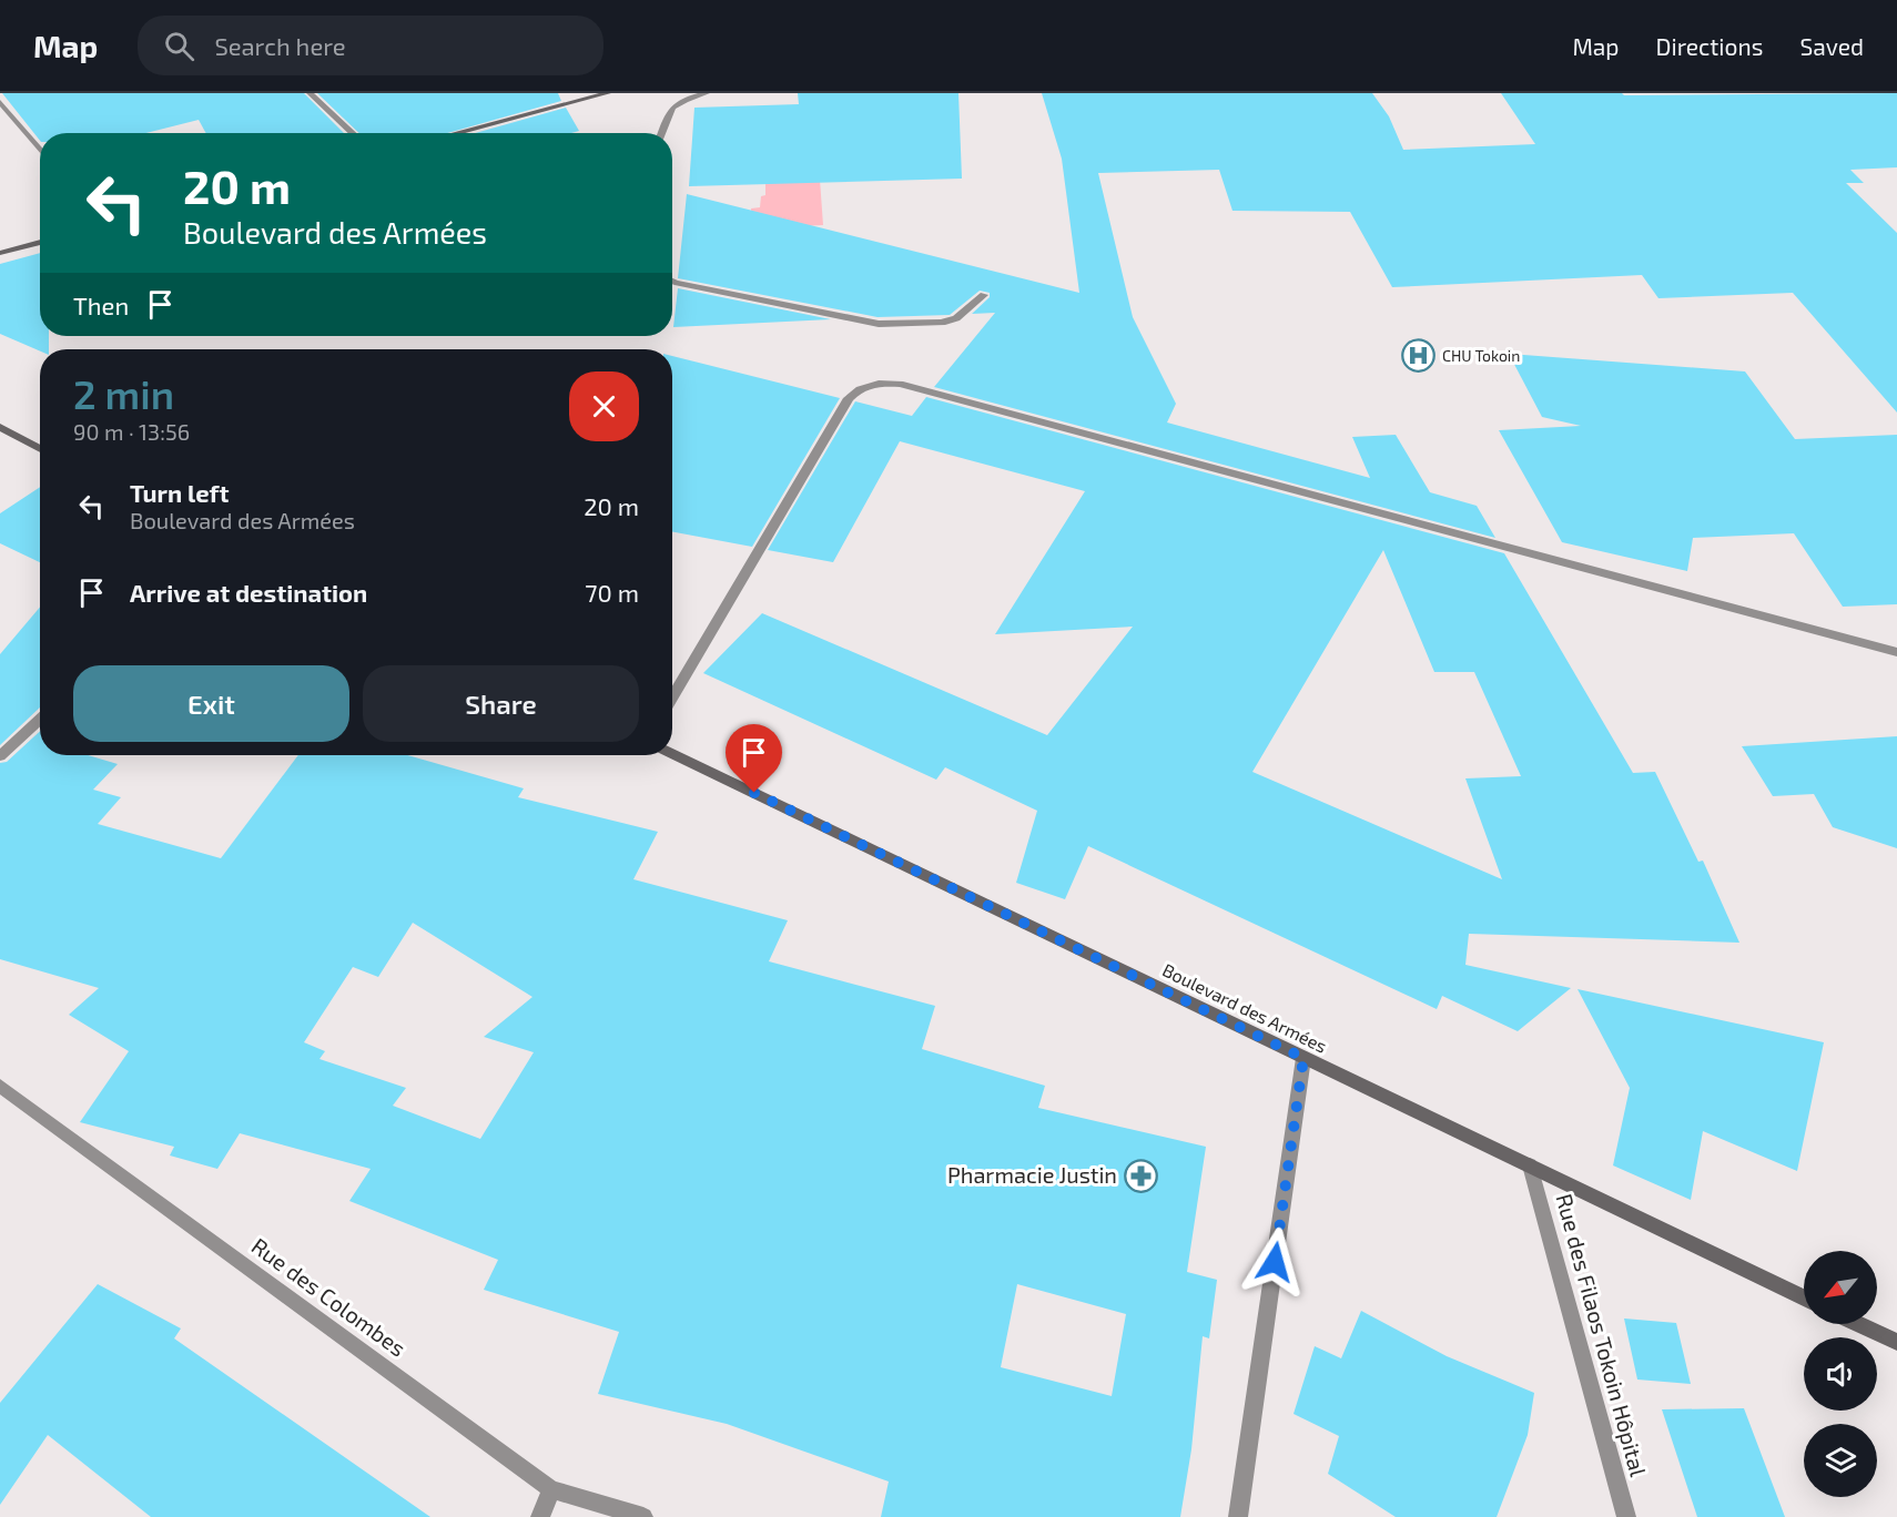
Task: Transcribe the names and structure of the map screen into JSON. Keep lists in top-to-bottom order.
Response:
{
  "streets": {
    "main road": ["Boulevard des Armées"],
    "street": ["Rue des Colombes", "Rue des Filaos Tokoin Hôpital"]
  },
  "crossings": [
    ["Boulevard des Armées", "Rue des Filaos Tokoin Hôpital"]
  ],
  "places": {
    "hospital": ["CHU Tokoin"],
    "pharmacy": ["Pharmacie Justin"]
  },
  "north": "bottom left",
  "page": {
    "header": "Map",
    "search": "Search here",
    "nav": ["Map", "Directions", "Saved"],
    "turn": ["20 m", "Boulevard des Armées"],
    "then": "Then",
    "heading": ["2 min", "90 m · 13:56"],
    "list": [
      {
        "name": "Turn left",
        "note": "Boulevard des Armées",
        "value": "20 m"
      },
      {
        "name": "Arrive at destination",
        "value": "70 m"
      }
    ],
    "buttons": ["Exit", "Share"]
  }
}
